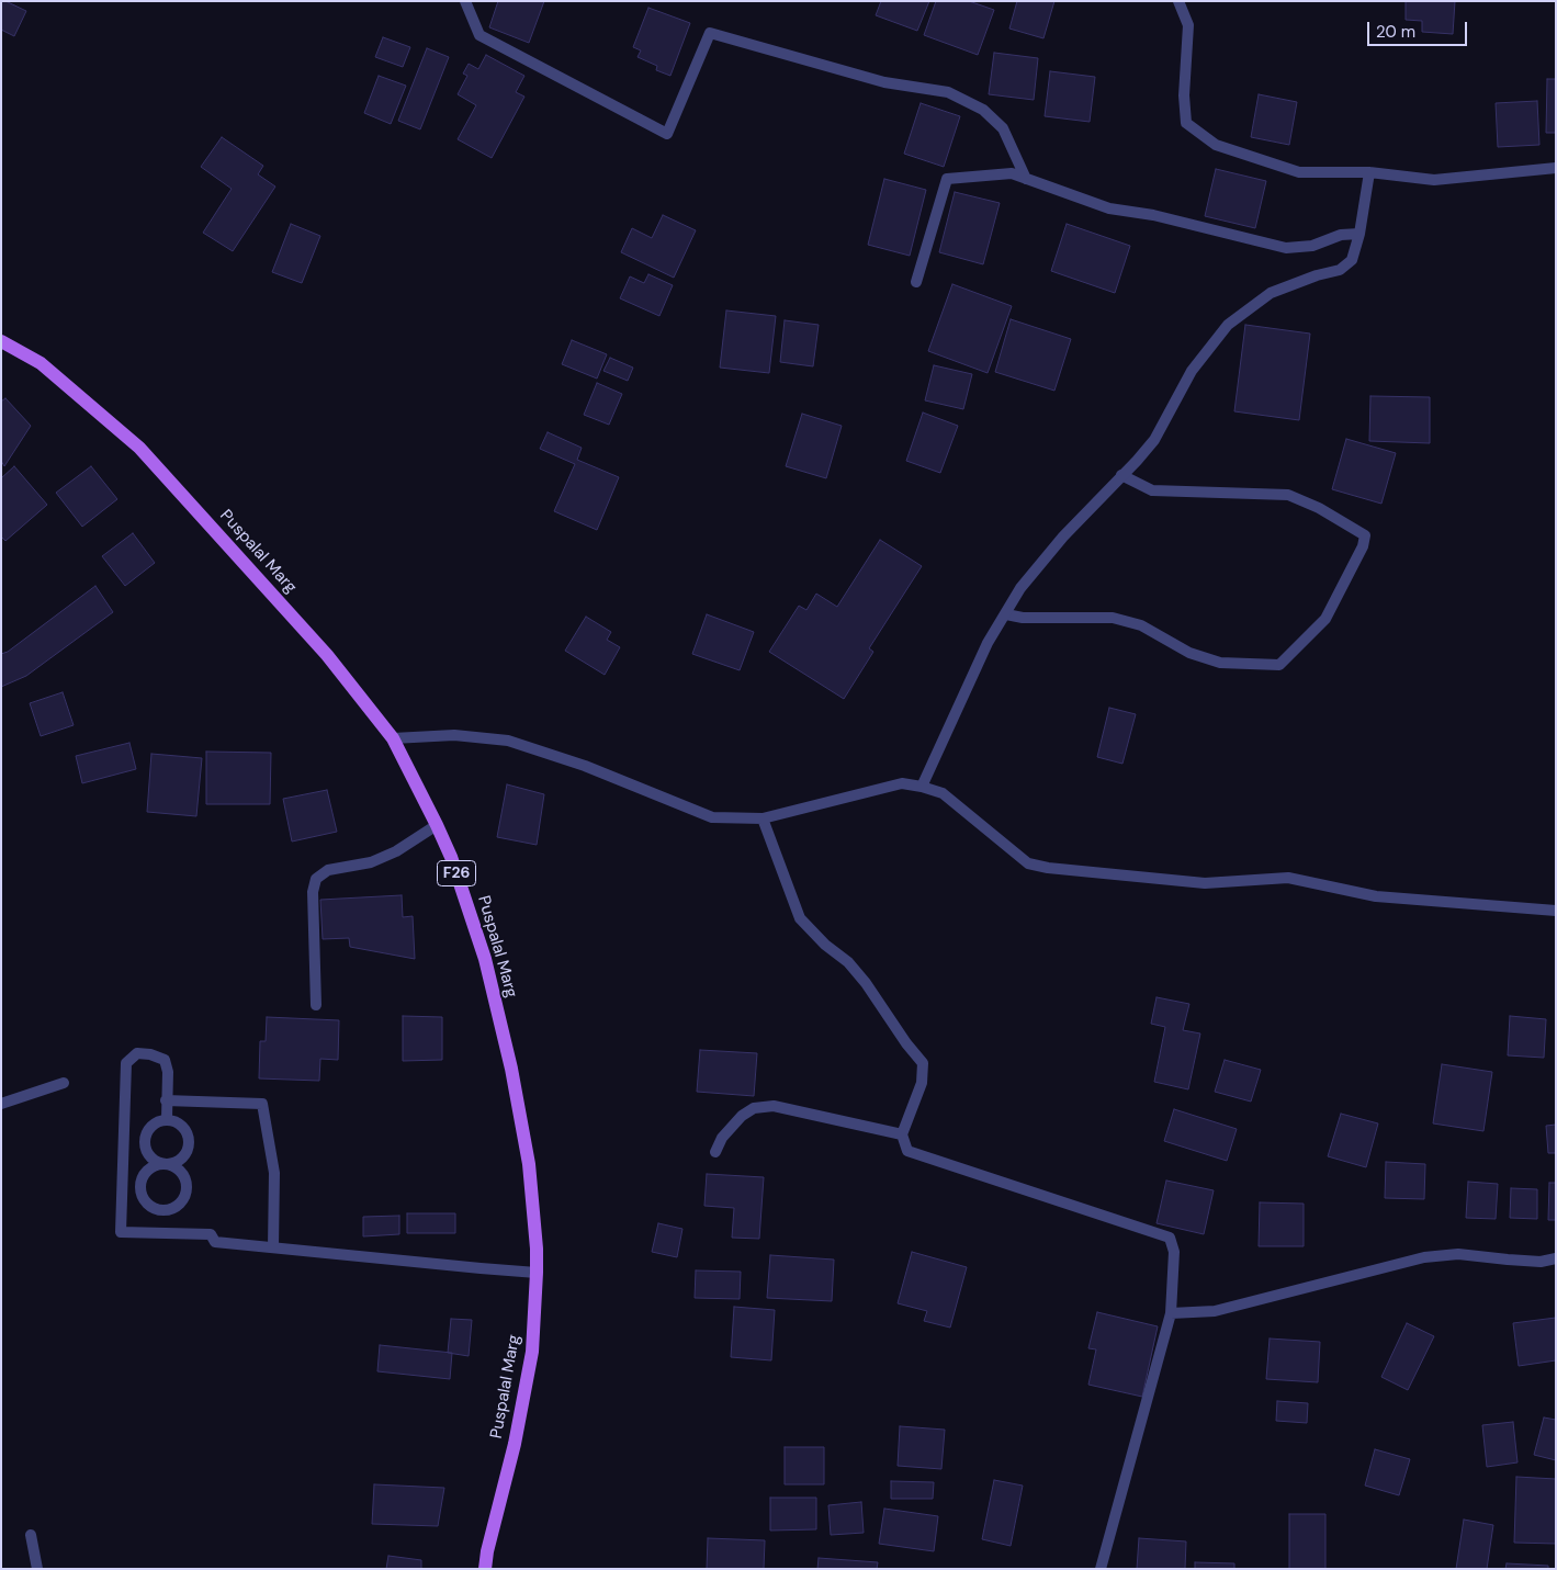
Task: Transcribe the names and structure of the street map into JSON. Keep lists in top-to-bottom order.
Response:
{
  "streets": {
    "main road": ["Puspalal Marg", "F26"]
  },
  "scale_bar": "20 m"
}
